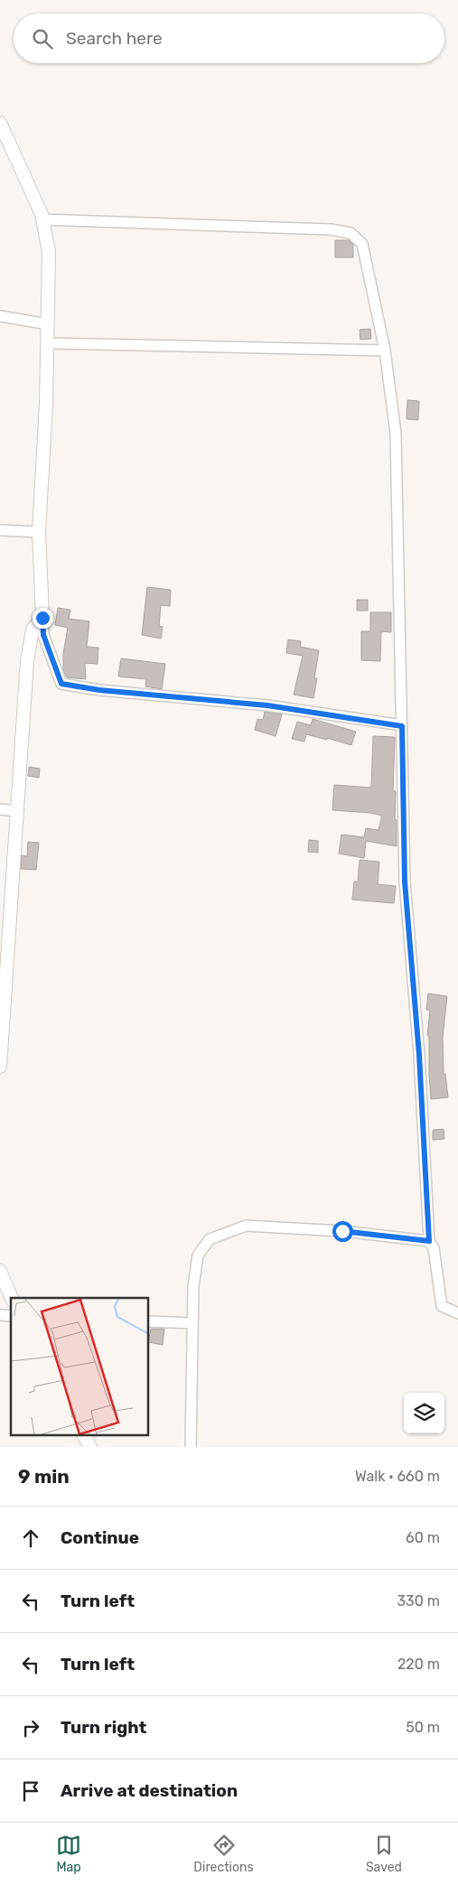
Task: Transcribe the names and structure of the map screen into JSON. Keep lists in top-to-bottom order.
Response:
{
  "page": {
    "search": "Search here",
    "heading": ["9 min", "Walk · 660 m"],
    "list": [
      ["Continue", "60 m"],
      ["Turn left", "330 m"],
      ["Turn left", "220 m"],
      ["Turn right", "50 m"],
      "Arrive at destination"
    ],
    "nav": ["Map", "Directions", "Saved"]
  }
}
